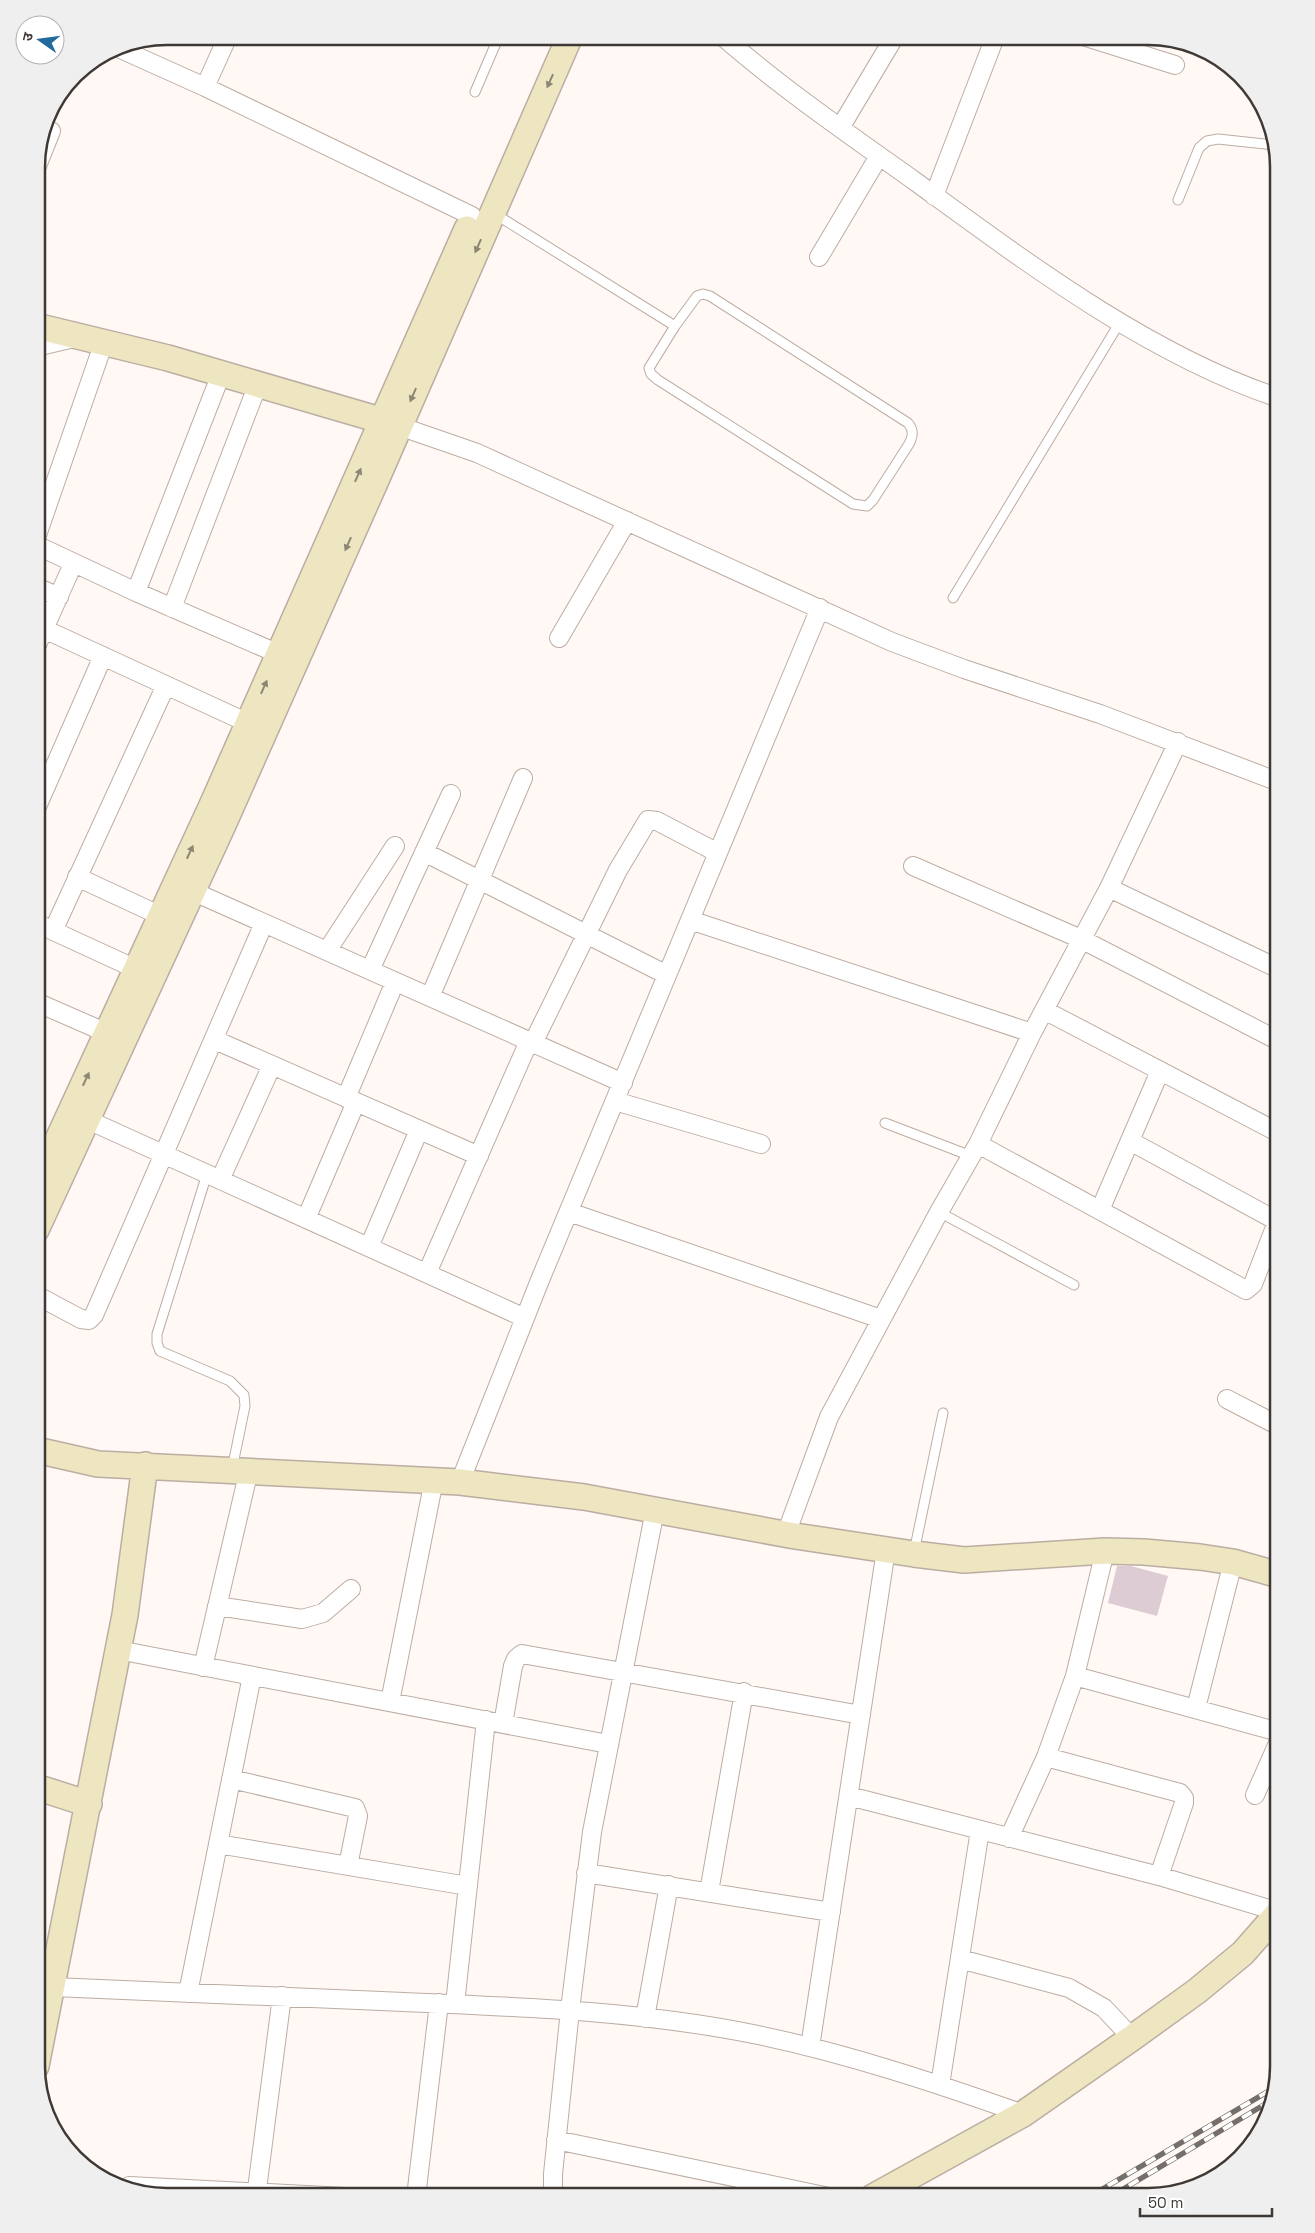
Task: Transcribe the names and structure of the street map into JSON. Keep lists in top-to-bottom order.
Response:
{
  "scale_bar": "50 m",
  "north": "left"
}
